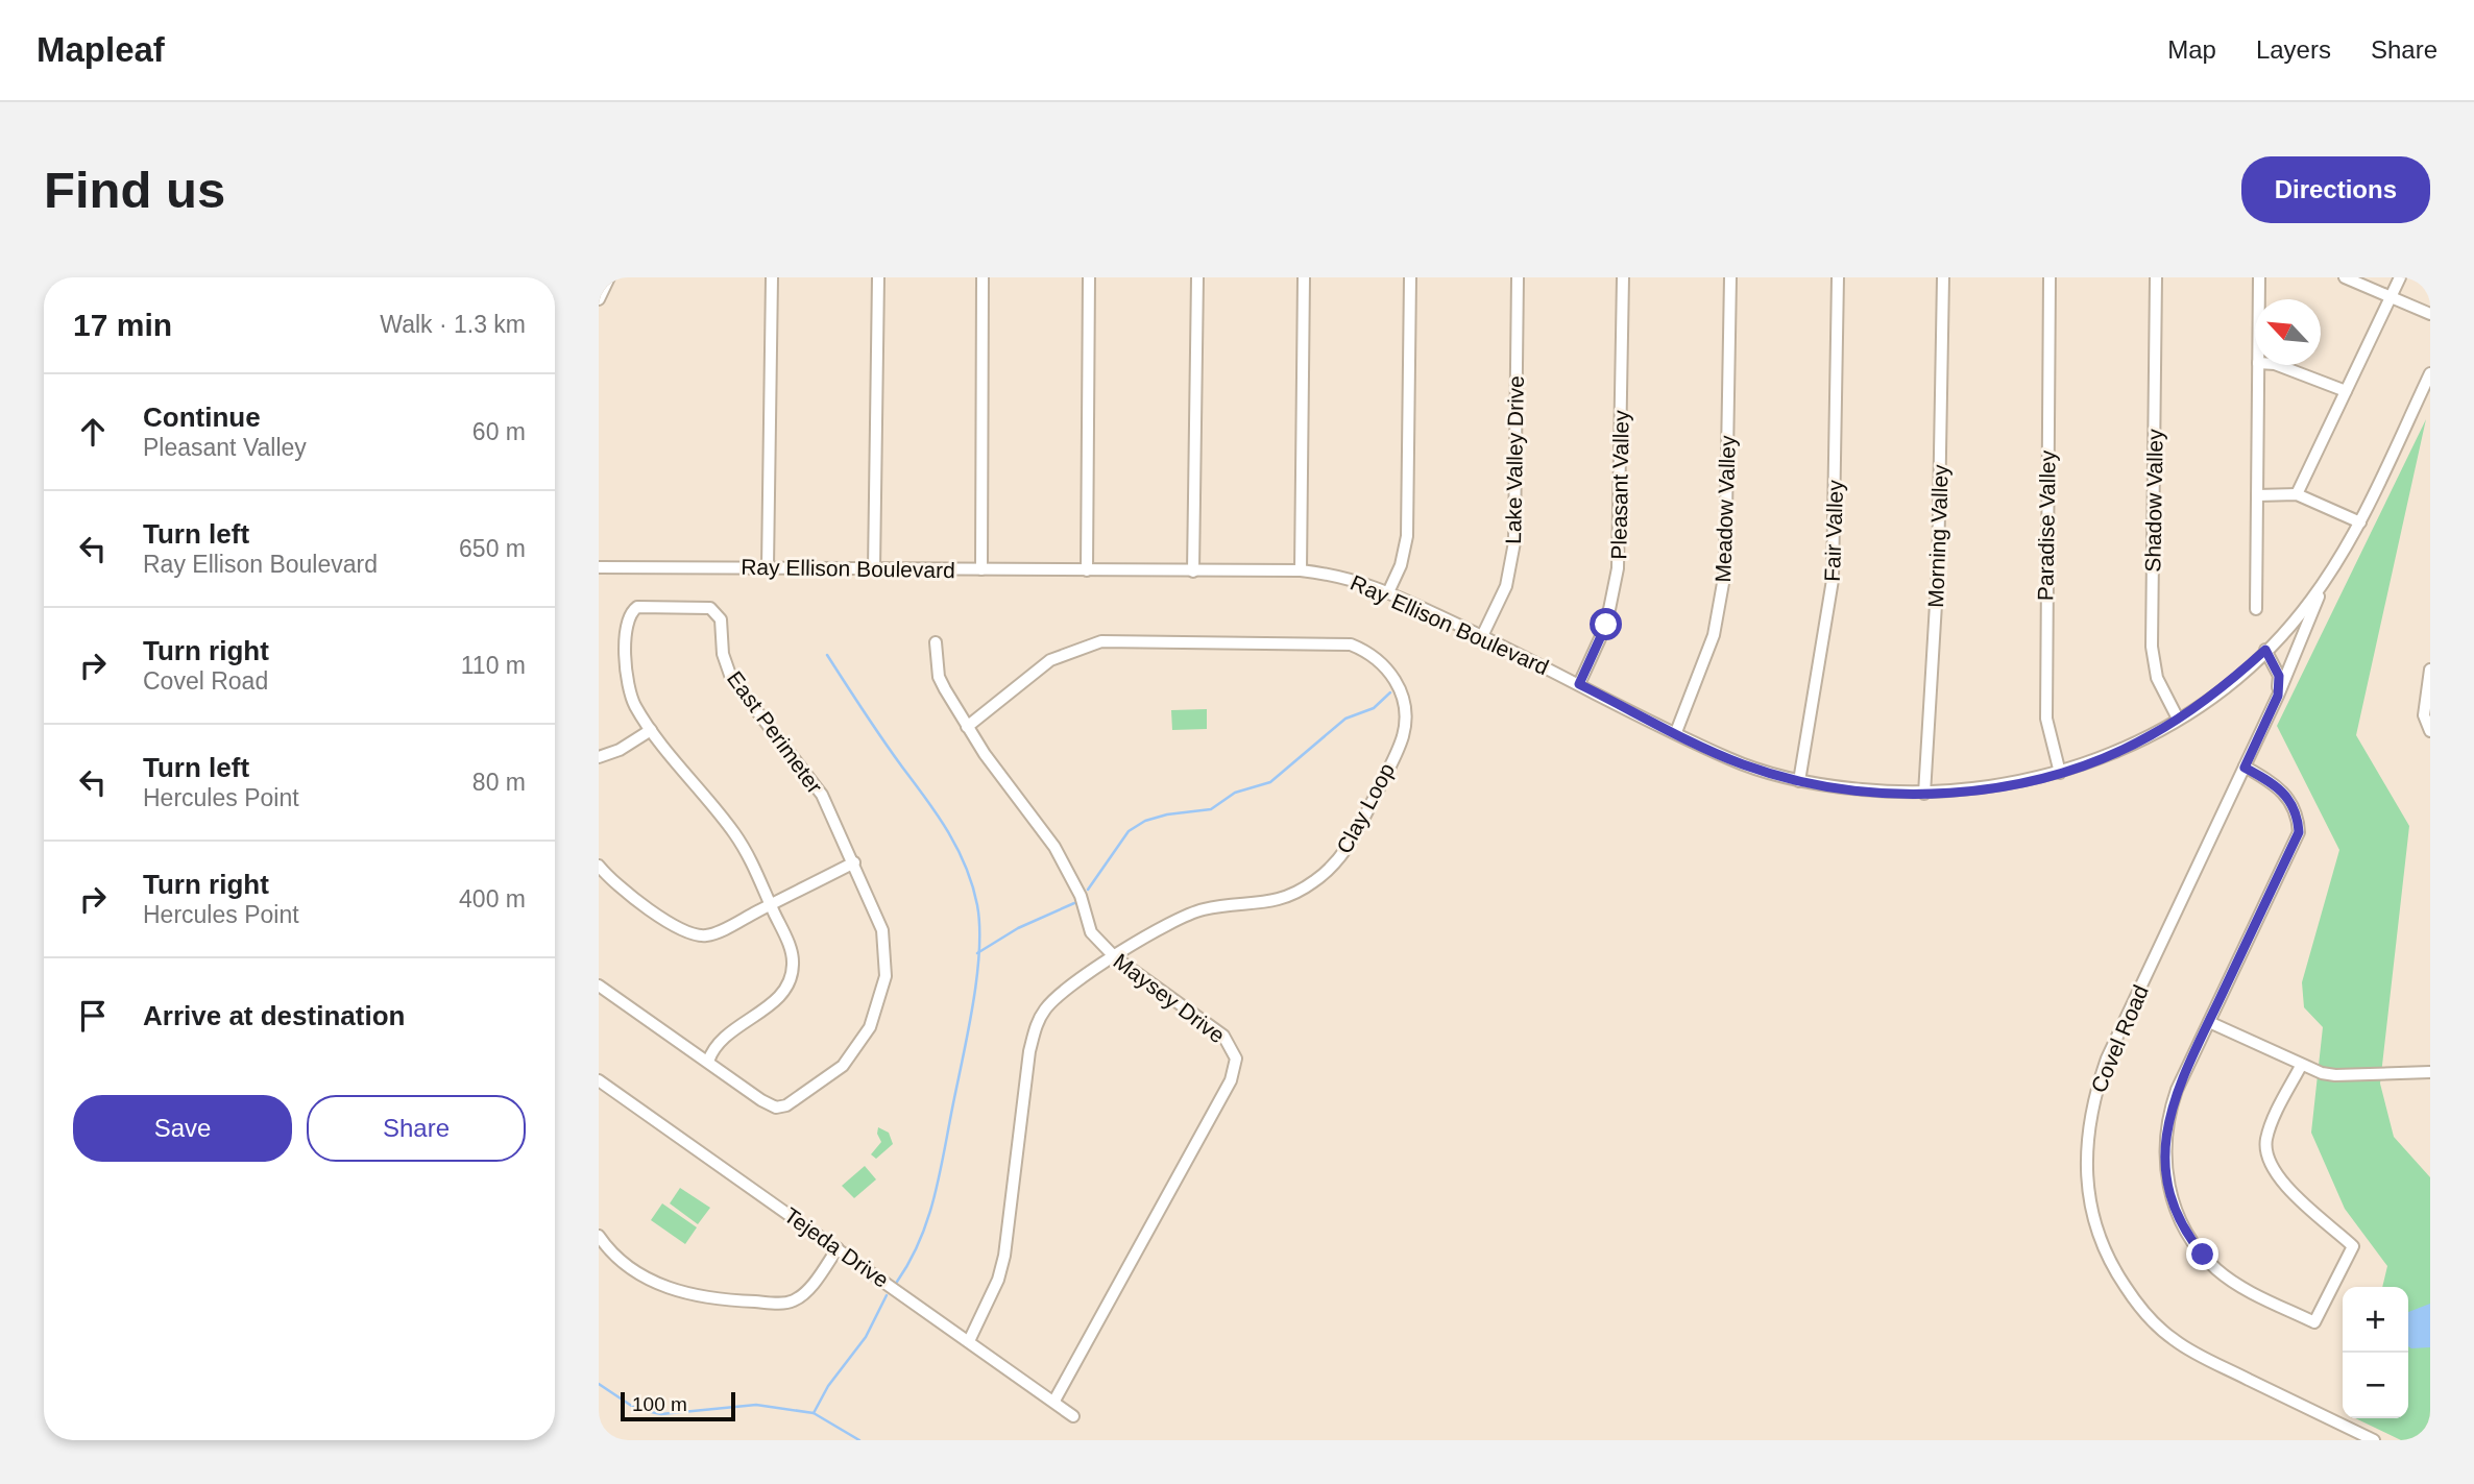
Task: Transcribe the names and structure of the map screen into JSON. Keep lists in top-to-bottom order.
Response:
{
  "streets": {
    "street": [
      "Lake Valley Drive",
      "Pleasant Valley",
      "Shadow Valley",
      "Meadow Valley",
      "Paradise Valley",
      "Fair Valley",
      "Morning Valley",
      "Ray Ellison Boulevard",
      "East Perimeter",
      "Clay Loop",
      "Maysey Drive",
      "Covel Road",
      "Tejeda Drive"
    ]
  },
  "crossings": [
    ["Lake Valley Drive", "Ray Ellison Boulevard"],
    ["Pleasant Valley", "Ray Ellison Boulevard"],
    ["Shadow Valley", "Ray Ellison Boulevard"],
    ["Meadow Valley", "Ray Ellison Boulevard"],
    ["Paradise Valley", "Ray Ellison Boulevard"],
    ["Fair Valley", "Ray Ellison Boulevard"],
    ["Morning Valley", "Ray Ellison Boulevard"],
    ["Ray Ellison Boulevard", "Covel Road"],
    ["Clay Loop", "Maysey Drive"],
    ["Clay Loop", "Tejeda Drive"],
    ["Maysey Drive", "Tejeda Drive"]
  ],
  "scale_bar": "100 m",
  "north": "top left",
  "page": {
    "header": "Mapleaf",
    "nav": ["Map", "Layers", "Share"],
    "buttons": [
      "Directions",
      ["Save", "Share"]
    ],
    "title": "Find us",
    "heading": ["17 min", "Walk · 1.3 km"],
    "list": [
      ["Continue", "Pleasant Valley", "60 m"],
      ["Turn left", "Ray Ellison Boulevard", "650 m"],
      ["Turn right", "Covel Road", "110 m"],
      ["Turn left", "Hercules Point", "80 m"],
      ["Turn right", "Hercules Point", "400 m"],
      "Arrive at destination"
    ],
    "map_buttons": ["+", "−"],
    "scale": "100 m"
  }
}
